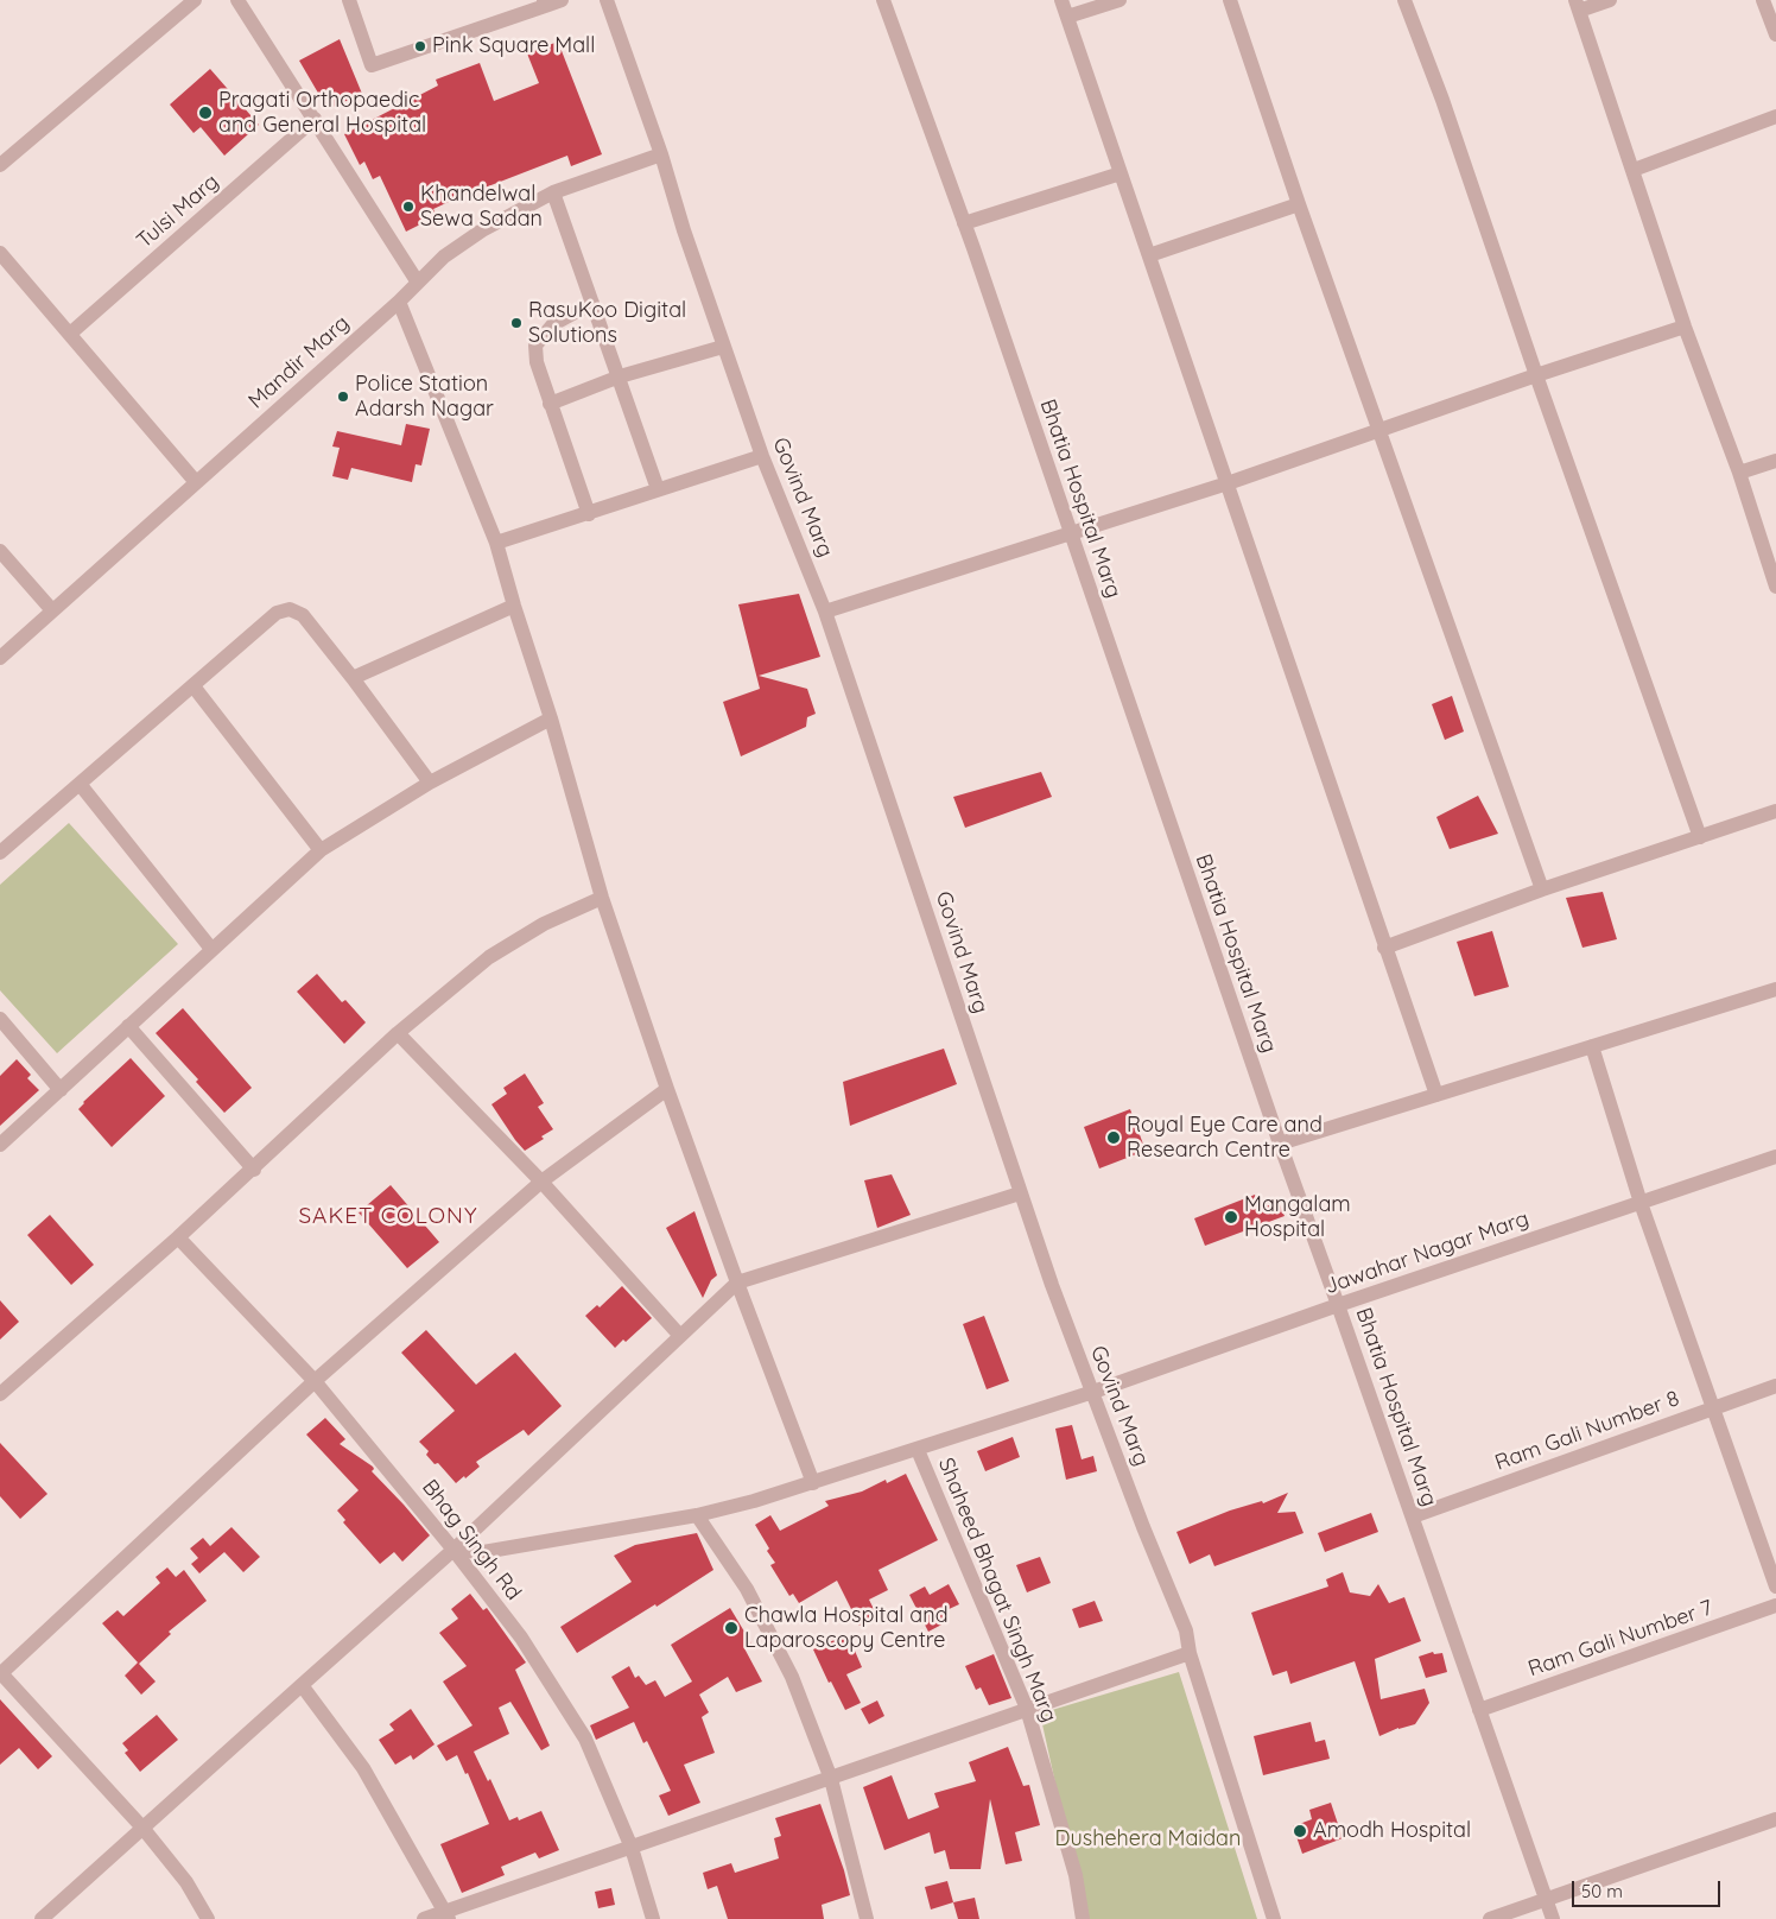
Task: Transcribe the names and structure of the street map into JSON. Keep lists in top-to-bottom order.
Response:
{
  "streets": {
    "street": [
      "Tulsi Marg",
      "Mandir Marg",
      "Govind Marg",
      "Bhatia Hospital Marg",
      "Jawahar Nagar Marg",
      "Ram Gali Number 8",
      "Bhag Singh Rd",
      "Shaheed Bhagat Singh Marg",
      "Ram Gali Number 7"
    ]
  },
  "crossings": [
    ["Mandir Marg", "Govind Marg"],
    ["Govind Marg", "Jawahar Nagar Marg"],
    ["Bhatia Hospital Marg", "Jawahar Nagar Marg"],
    ["Bhatia Hospital Marg", "Ram Gali Number 8"],
    ["Bhatia Hospital Marg", "Ram Gali Number 7"],
    ["Jawahar Nagar Marg", "Bhag Singh Rd"],
    ["Jawahar Nagar Marg", "Shaheed Bhagat Singh Marg"]
  ],
  "districts": ["SAKET COLONY"],
  "parks": ["Dushehera Maidan"],
  "places": [
    "Pink Square Mall",
    "Pragati Orthopaedic and General Hospital",
    "Khandelwal Sewa Sadan",
    "RasuKoo Digital Solutions",
    "Police Station Adarsh Nagar",
    "Royal Eye Care and Research Centre",
    "Mangalam Hospital",
    "Chawla Hospital and Laparoscopy Centre",
    "Amodh Hospital"
  ],
  "scale_bar": "50 m"
}
